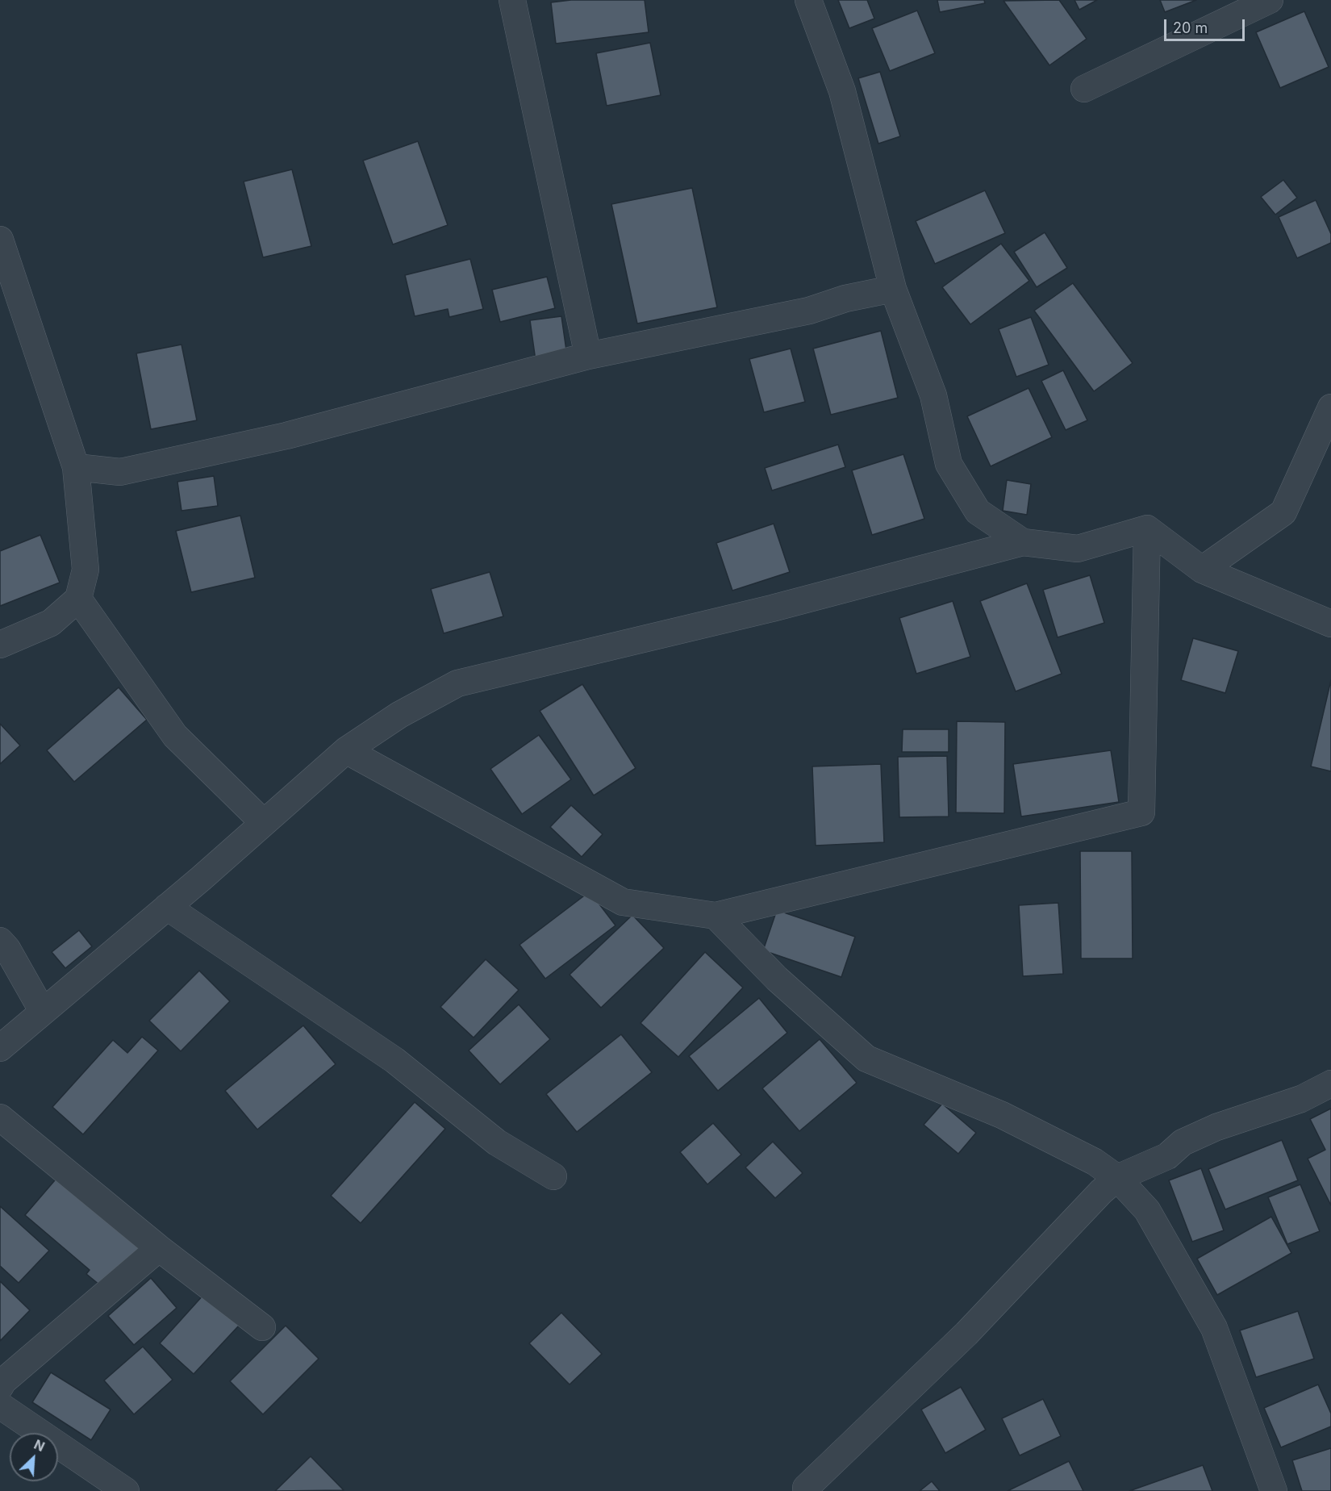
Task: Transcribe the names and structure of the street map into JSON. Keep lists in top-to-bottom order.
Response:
{
  "scale_bar": "20 m",
  "north": "top right"
}
